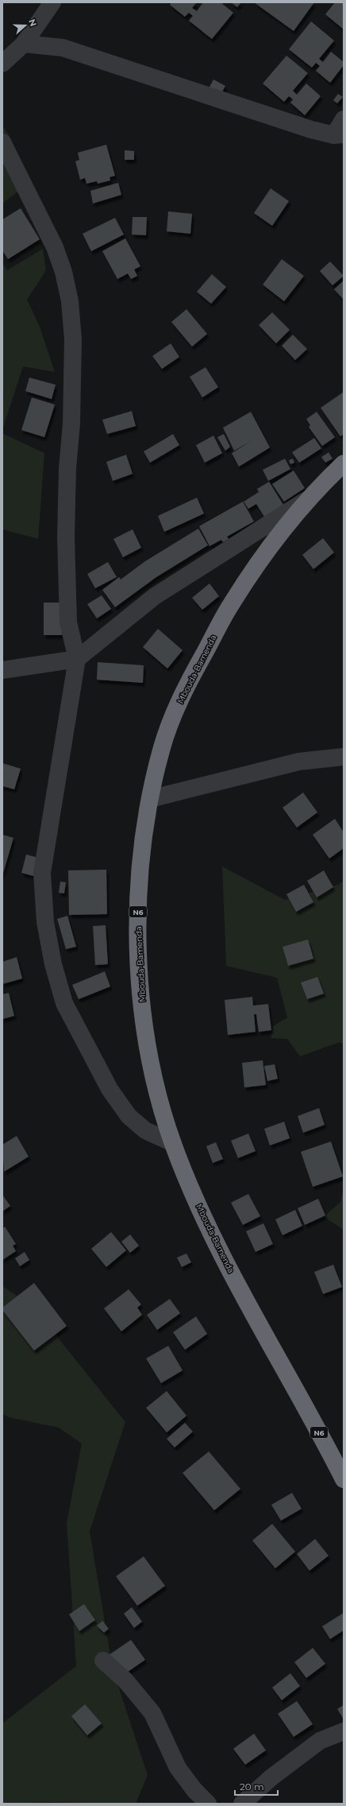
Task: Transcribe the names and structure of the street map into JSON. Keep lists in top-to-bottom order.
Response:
{
  "streets": {
    "highway": ["Mbouda-Bamenda", "N6"]
  },
  "scale_bar": "20 m",
  "north": "right"
}
